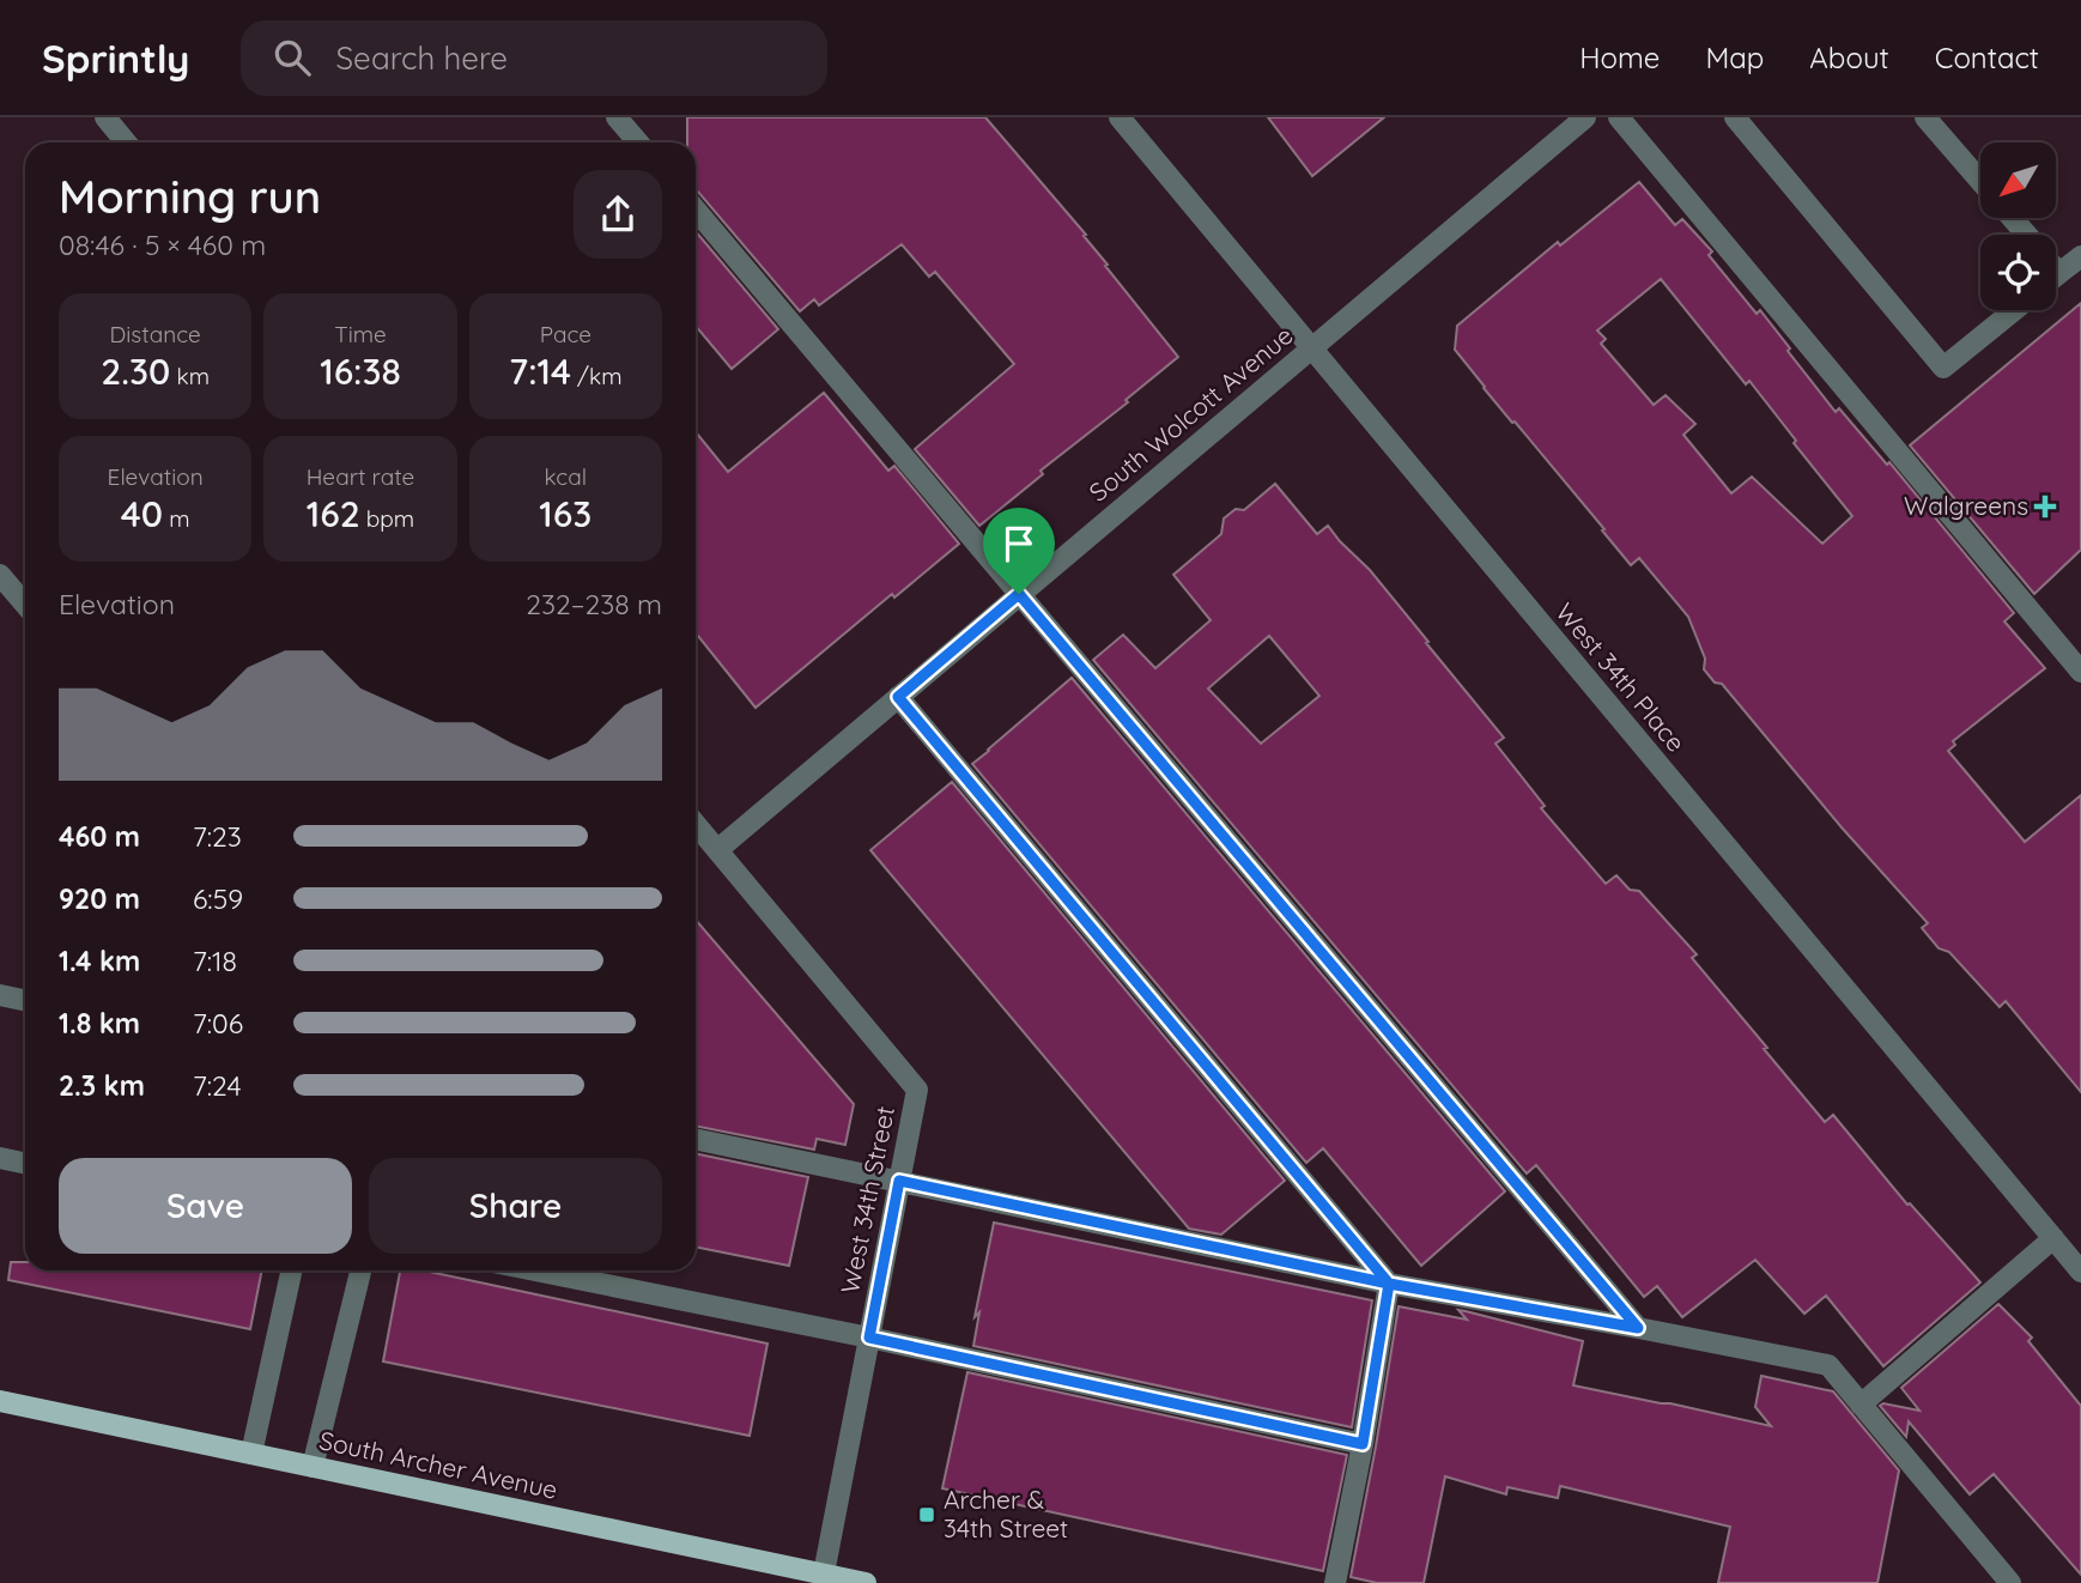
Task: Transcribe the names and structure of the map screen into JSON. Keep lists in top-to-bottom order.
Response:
{
  "streets": {
    "main road": ["South Archer Avenue"],
    "street": ["South Wolcott Avenue", "West 34th Place", "West 34th Street"]
  },
  "crossings": [
    ["South Wolcott Avenue", "West 34th Place"],
    ["South Wolcott Avenue", "West 34th Street"],
    ["West 34th Street", "South Archer Avenue"]
  ],
  "places": {
    "health": ["Walgreens"],
    "transit": ["Archer & 34th Street"]
  },
  "north": "bottom left",
  "page": {
    "header": "Sprintly",
    "search": "Search here",
    "nav": [
      "Home",
      "Map",
      "About",
      "Contact"
    ],
    "heading": ["Morning run", "08:46 · 5 × 460 m"],
    "stats": [
      ["Distance", "2.30 km"],
      ["Time", "16:38"],
      ["Pace", "7:14 /km"],
      ["Elevation", "40 m"],
      ["Heart rate", "162 bpm"],
      ["kcal", "163"]
    ],
    "chart": ["Elevation", "232–238 m"],
    "list": [
      {
        "name": "460 m",
        "note": "7:23"
      },
      {
        "name": "920 m",
        "note": "6:59"
      },
      {
        "name": "1.4 km",
        "note": "7:18"
      },
      {
        "name": "1.8 km",
        "note": "7:06"
      },
      {
        "name": "2.3 km",
        "note": "7:24"
      }
    ],
    "buttons": ["Save", "Share"]
  }
}
